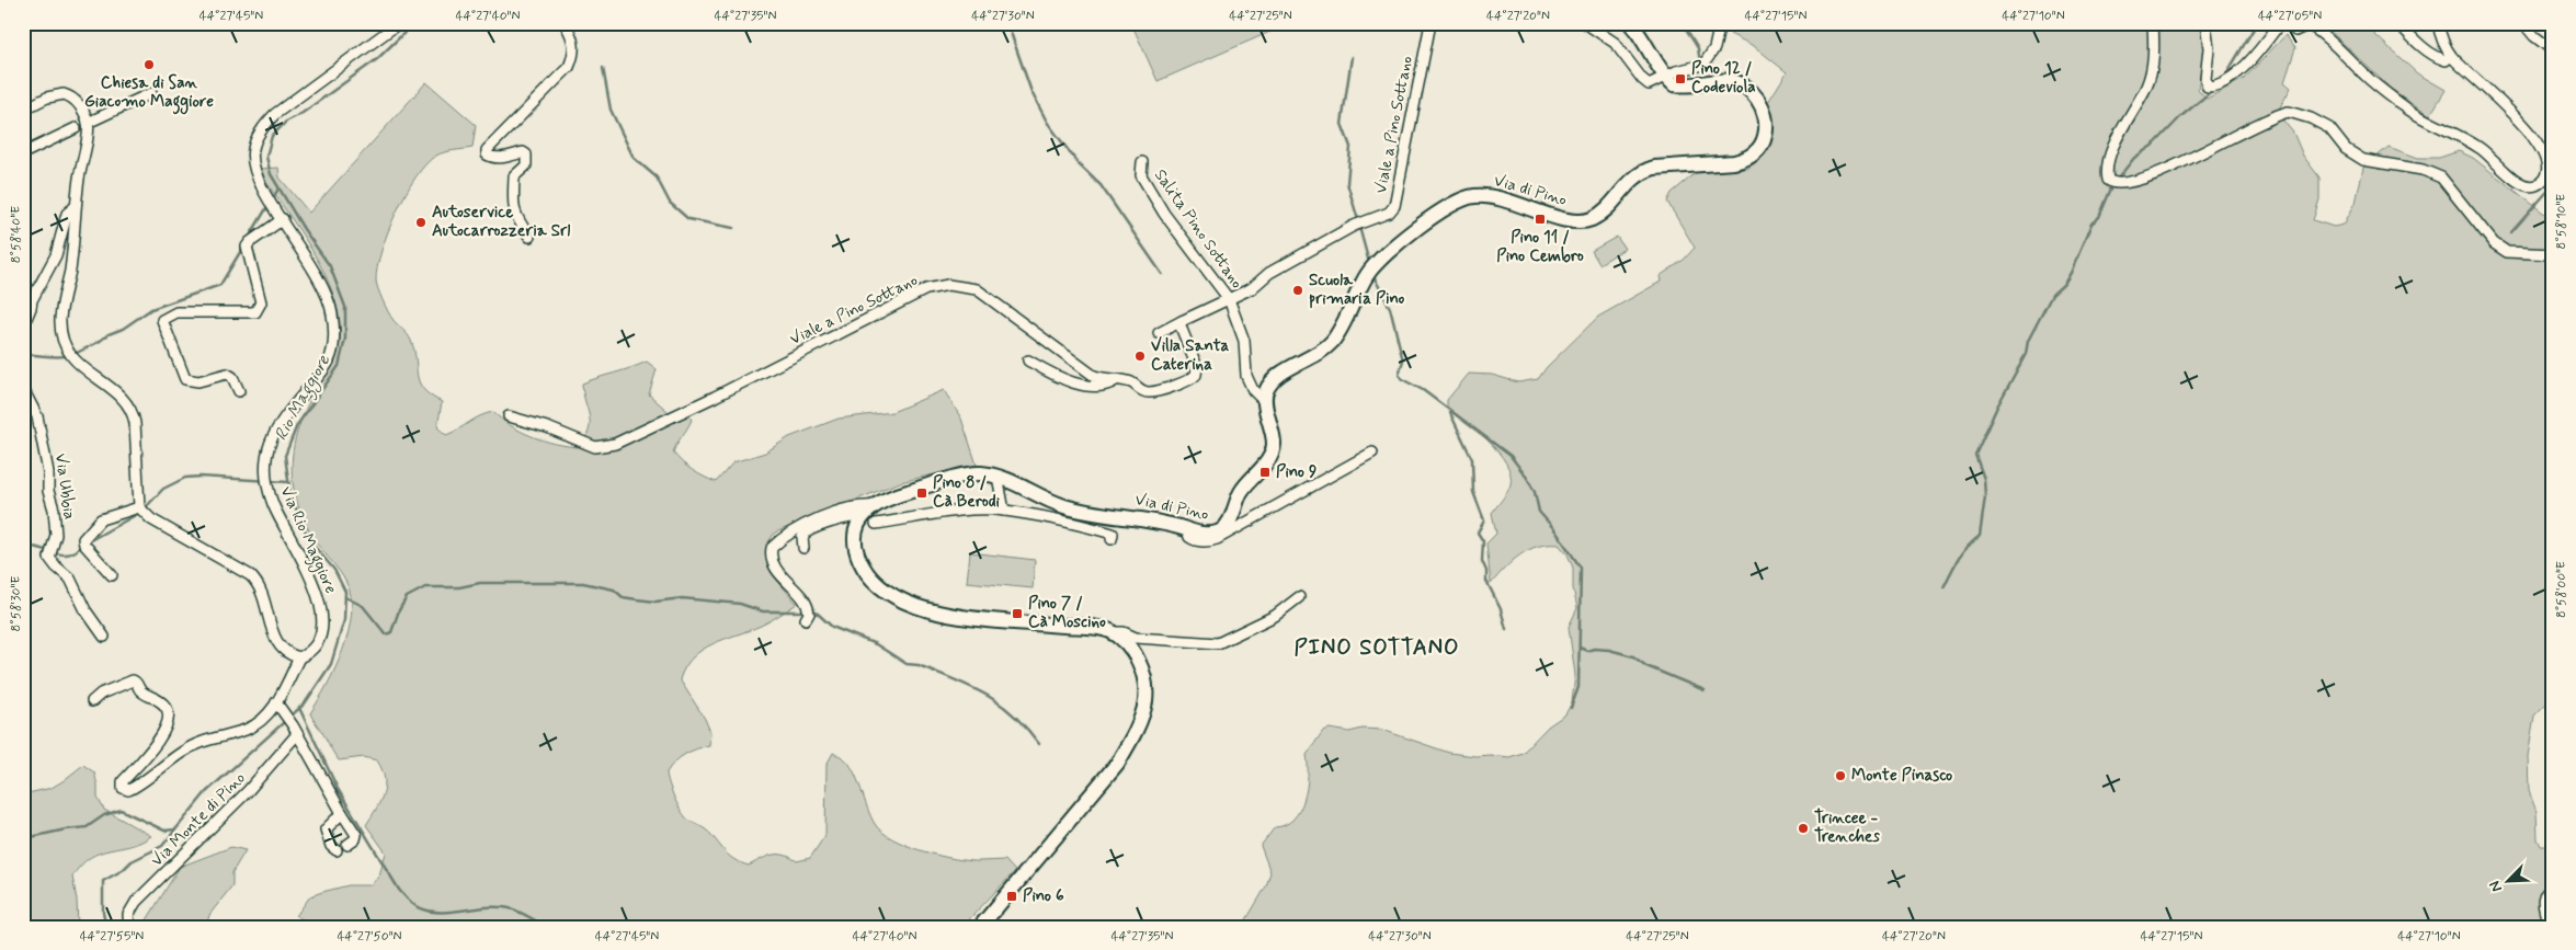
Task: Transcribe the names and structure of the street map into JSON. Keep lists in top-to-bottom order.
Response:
{
  "streets": {
    "street": [
      "Viale a Pino Sottano",
      "Via di Pino",
      "Salita Pino Sottano",
      "Via Ubbia",
      "Via Rio Maggiore",
      "Via Monte di Pino"
    ]
  },
  "crossings": [
    ["Viale a Pino Sottano", "Salita Pino Sottano"],
    ["Via di Pino", "Salita Pino Sottano"]
  ],
  "districts": ["PINO SOTTANO"],
  "water": ["Rio Maggiore"],
  "places": {
    "other": [
      "Chiesa di San Giacomo Maggiore",
      "Autoservice Autocarrozzeria Srl",
      "Scuola primaria Pino",
      "Villa Santa Caterina",
      "Monte Pinasco",
      "Trincee - Trenches"
    ],
    "transit": [
      "Pino 12 / Codeviola",
      "Pino 11 / Pino Cembro",
      "Pino 9",
      "Pino 8 / Cà Berodi",
      "Pino 7 / Cà Moscino",
      "Pino 6"
    ]
  },
  "north": "bottom left",
  "coordinates": [
    "44°27'45\"N",
    "44°27'40\"N",
    "44°27'35\"N",
    "44°27'30\"N",
    "44°27'25\"N",
    "44°27'20\"N",
    "44°27'15\"N",
    "44°27'10\"N",
    "44°27'05\"N",
    "8°58'10\"E",
    "8°58'40\"E",
    "8°58'00\"E",
    "8°58'30\"E",
    "44°27'55\"N",
    "44°27'50\"N"
  ]
}
